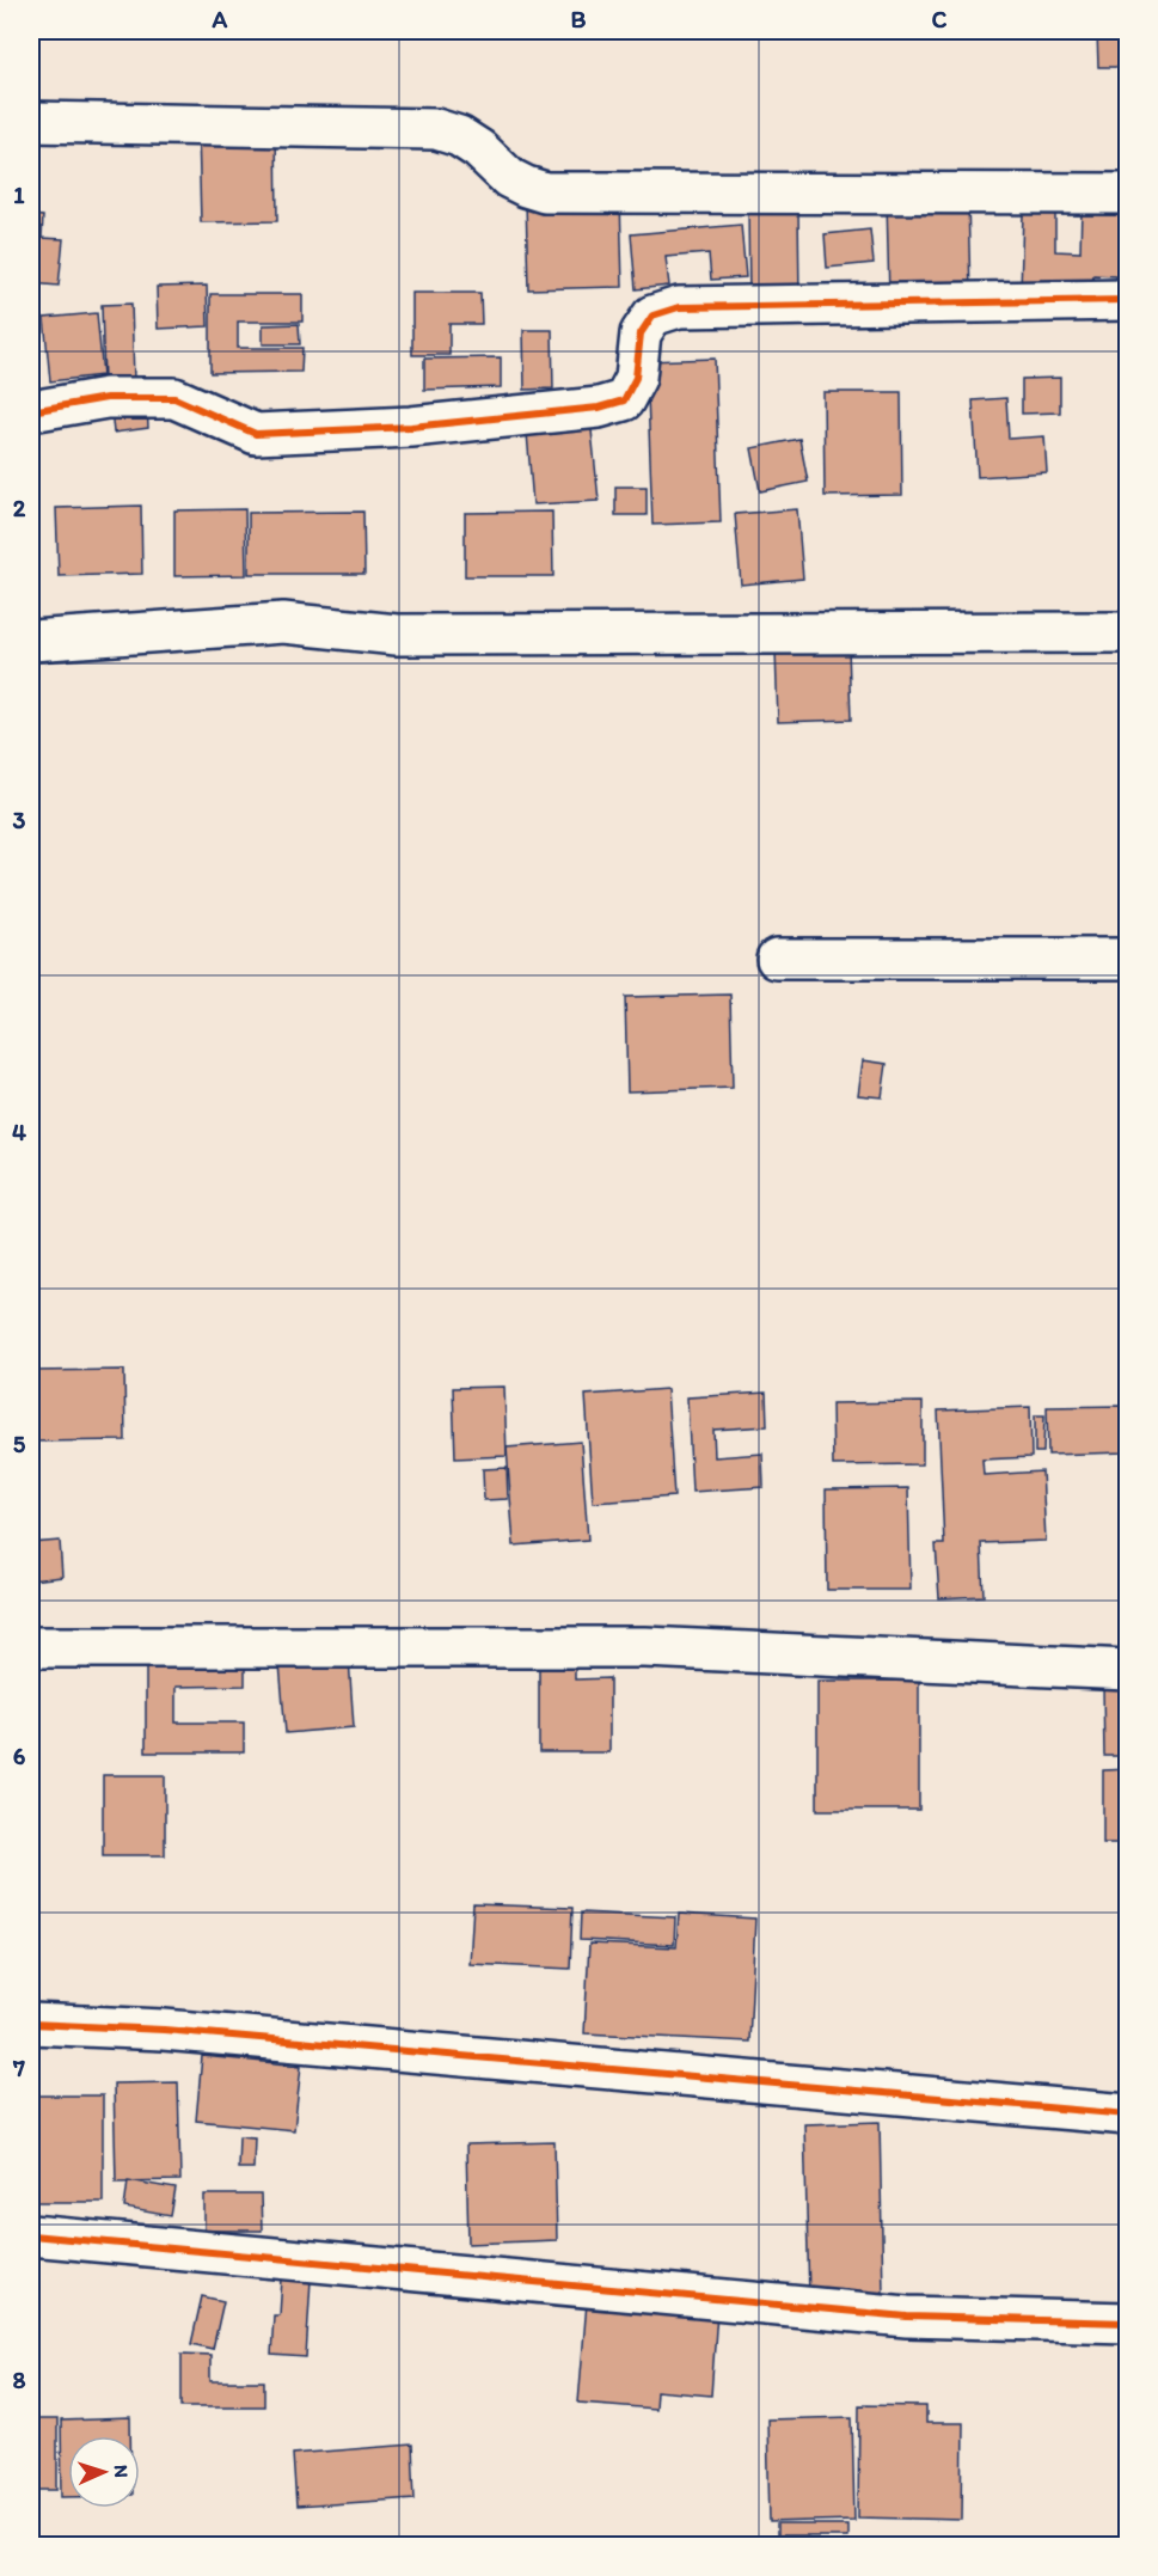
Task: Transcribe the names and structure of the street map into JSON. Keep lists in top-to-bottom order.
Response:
{
  "north": "right",
  "grid": {
    "columns": ["A", "B", "C"],
    "rows": [
      "1",
      "2",
      "3",
      "4",
      "5",
      "6",
      "7",
      "8"
    ]
  }
}
